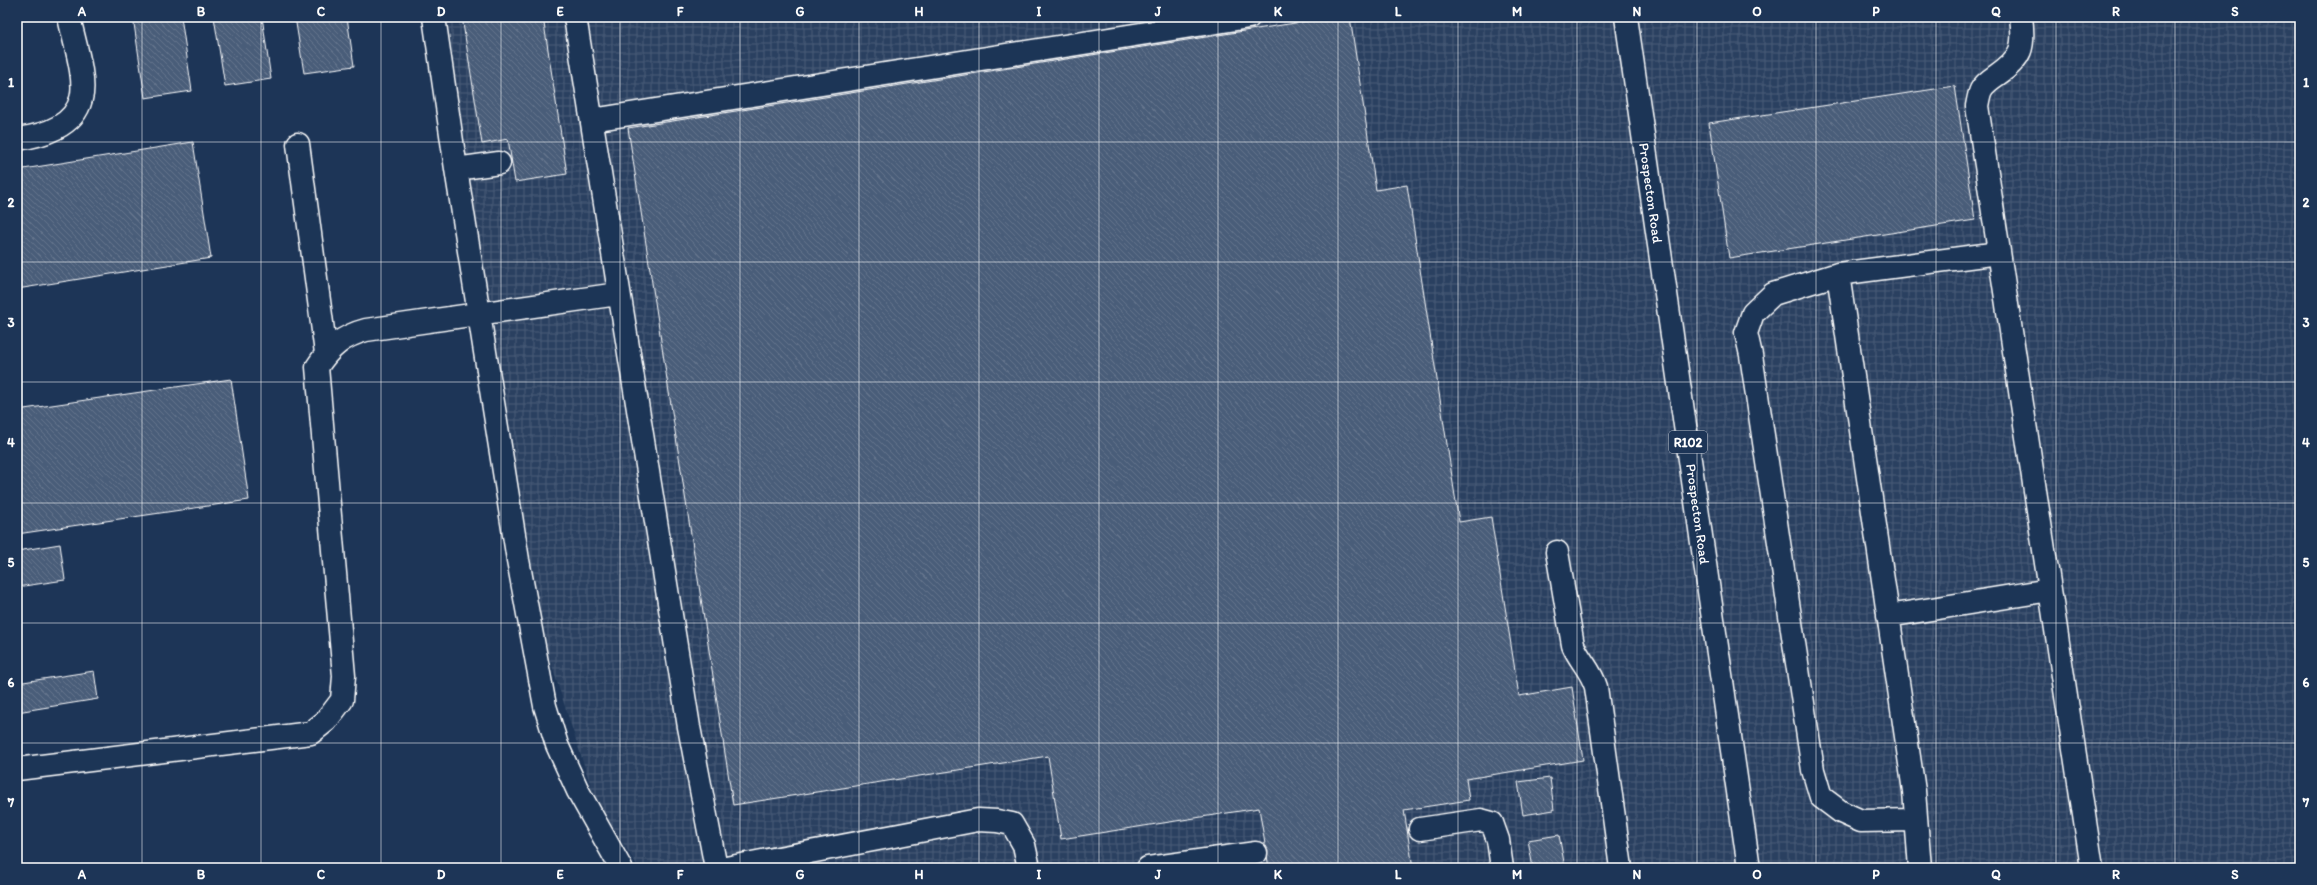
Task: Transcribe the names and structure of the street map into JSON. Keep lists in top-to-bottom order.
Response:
{
  "streets": {
    "main road": ["Prospecton Road", "R102"]
  },
  "grid": {
    "columns": [
      "A",
      "B",
      "C",
      "D",
      "E",
      "F",
      "G",
      "H",
      "I",
      "J",
      "K",
      "L",
      "M",
      "N",
      "O",
      "P",
      "Q",
      "R",
      "S"
    ],
    "rows": [
      "1",
      "2",
      "3",
      "4",
      "5",
      "6",
      "7"
    ]
  }
}
